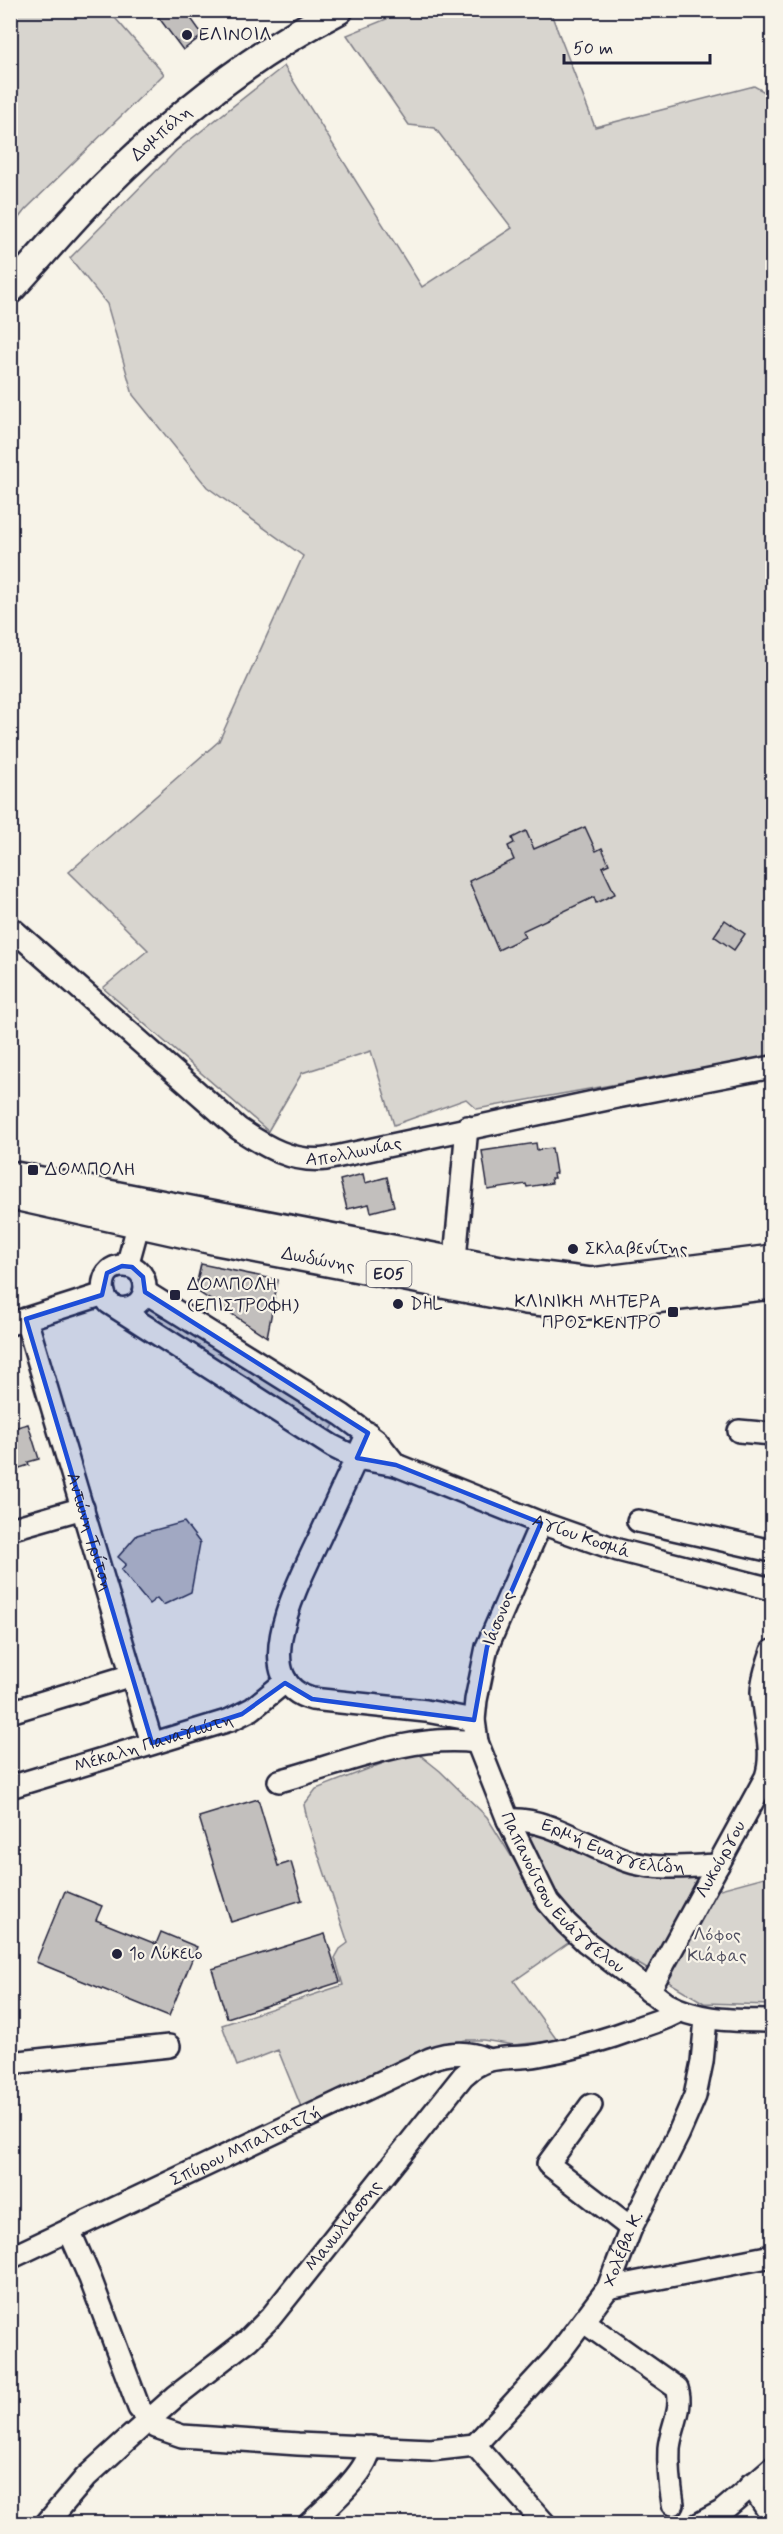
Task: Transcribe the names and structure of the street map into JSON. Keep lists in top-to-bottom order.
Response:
{
  "streets": {
    "main road": ["Δομπόλη", "Δωδώνης", "ΕΟ5"],
    "street": [
      "Απολλωνίας",
      "Αντώνη Τρίτση",
      "Αγίου Κοσμά",
      "Ιάσονος",
      "Μέκαλη Παναγιώτη",
      "Ερμή Ευαγγελίδη",
      "Λυκούργου",
      "Παπανούτσου Ευάγγελου",
      "Σπύρου Μπαλτατζή",
      "Μανωλιάσσης",
      "Χολέβα Κ."
    ]
  },
  "crossings": [
    ["Αντώνη Τρίτση", "Μέκαλη Παναγιώτη"],
    ["Αγίου Κοσμά", "Ιάσονος"],
    ["Ιάσονος", "Παπανούτσου Ευάγγελου"],
    ["Ερμή Ευαγγελίδη", "Λυκούργου"],
    ["Ερμή Ευαγγελίδη", "Παπανούτσου Ευάγγελου"],
    ["Λυκούργου", "Παπανούτσου Ευάγγελου"],
    ["Παπανούτσου Ευάγγελου", "Χολέβα Κ."],
    ["Σπύρου Μπαλτατζή", "Μανωλιάσσης"]
  ],
  "parks": ["Λόφος Κιάφας"],
  "places": {
    "other": [
      "ΕΛΙΝΟΙΛ",
      "Σκλαβενίτης",
      "DHL",
      "1ο Λύκειο"
    ],
    "transit": ["ΔΟΜΠΟΛΗ", "ΔΟΜΠΟΛΗ (ΕΠΙΣΤΡΟΦΗ)", "ΚΛΙΝΙΚΗ ΜΗΤΕΡΑ ΠΡΟΣ ΚΕΝΤΡΟ"]
  },
  "scale_bar": "50 m"
}
